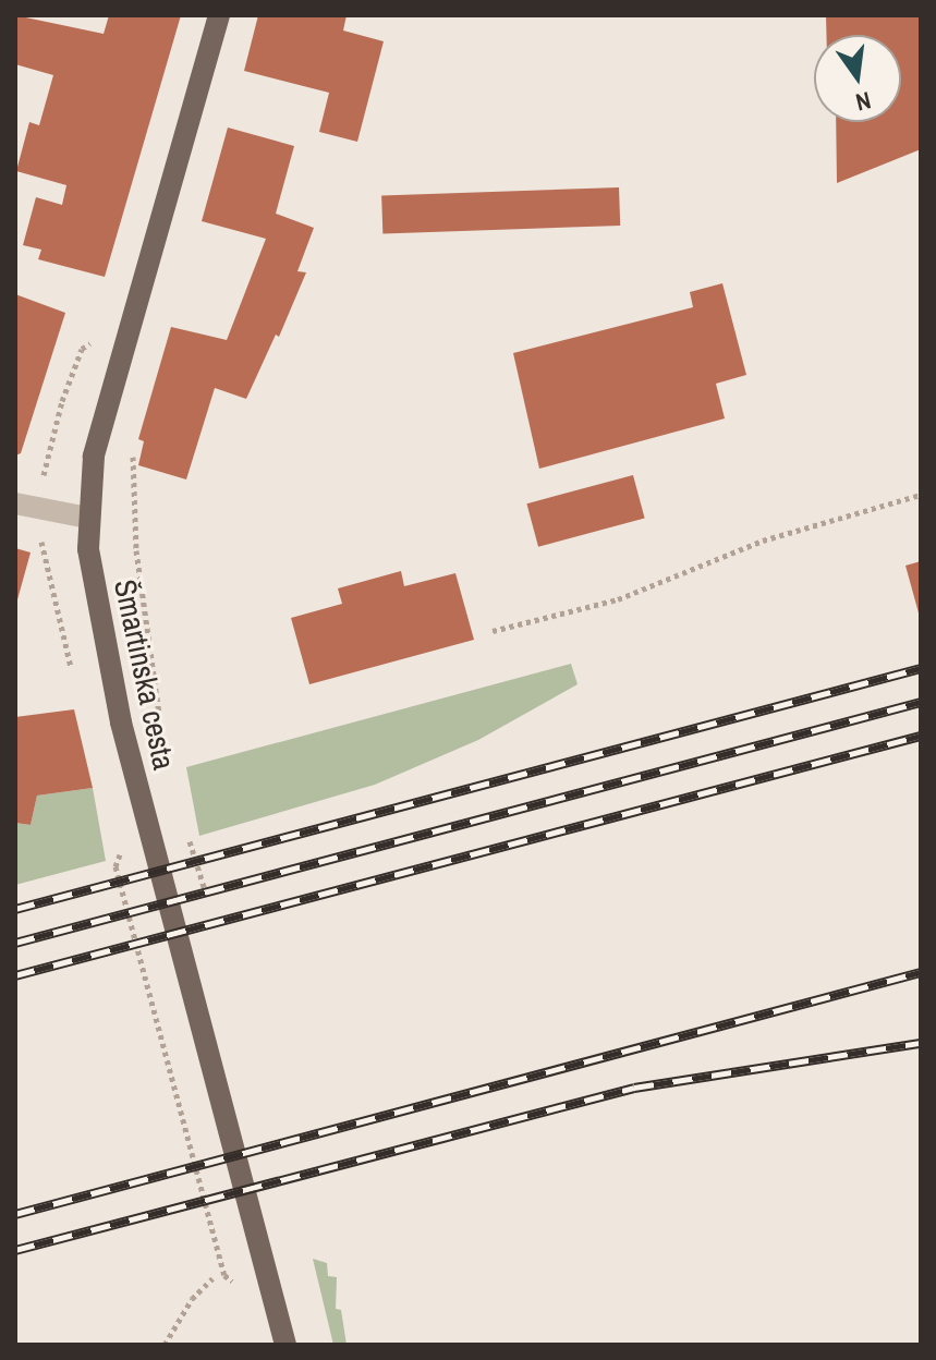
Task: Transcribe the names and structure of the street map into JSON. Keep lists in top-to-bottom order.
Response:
{
  "streets": {
    "main road": ["Šmartinska cesta"]
  },
  "north": "bottom"
}
